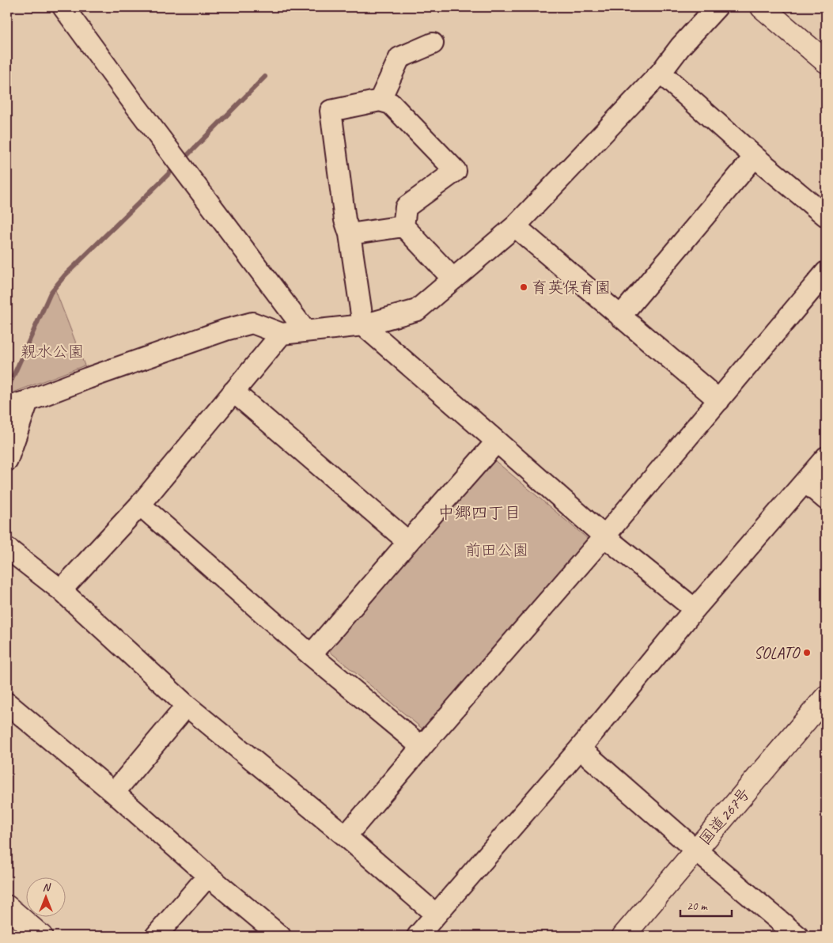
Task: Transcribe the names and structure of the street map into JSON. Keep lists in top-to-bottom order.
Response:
{
  "streets": {
    "main road": ["国道267号"]
  },
  "districts": ["中郷四丁目"],
  "parks": ["親水公園", "前田公園"],
  "places": ["育英保育園", "SOLATO"],
  "scale_bar": "20 m",
  "north": "top"
}
